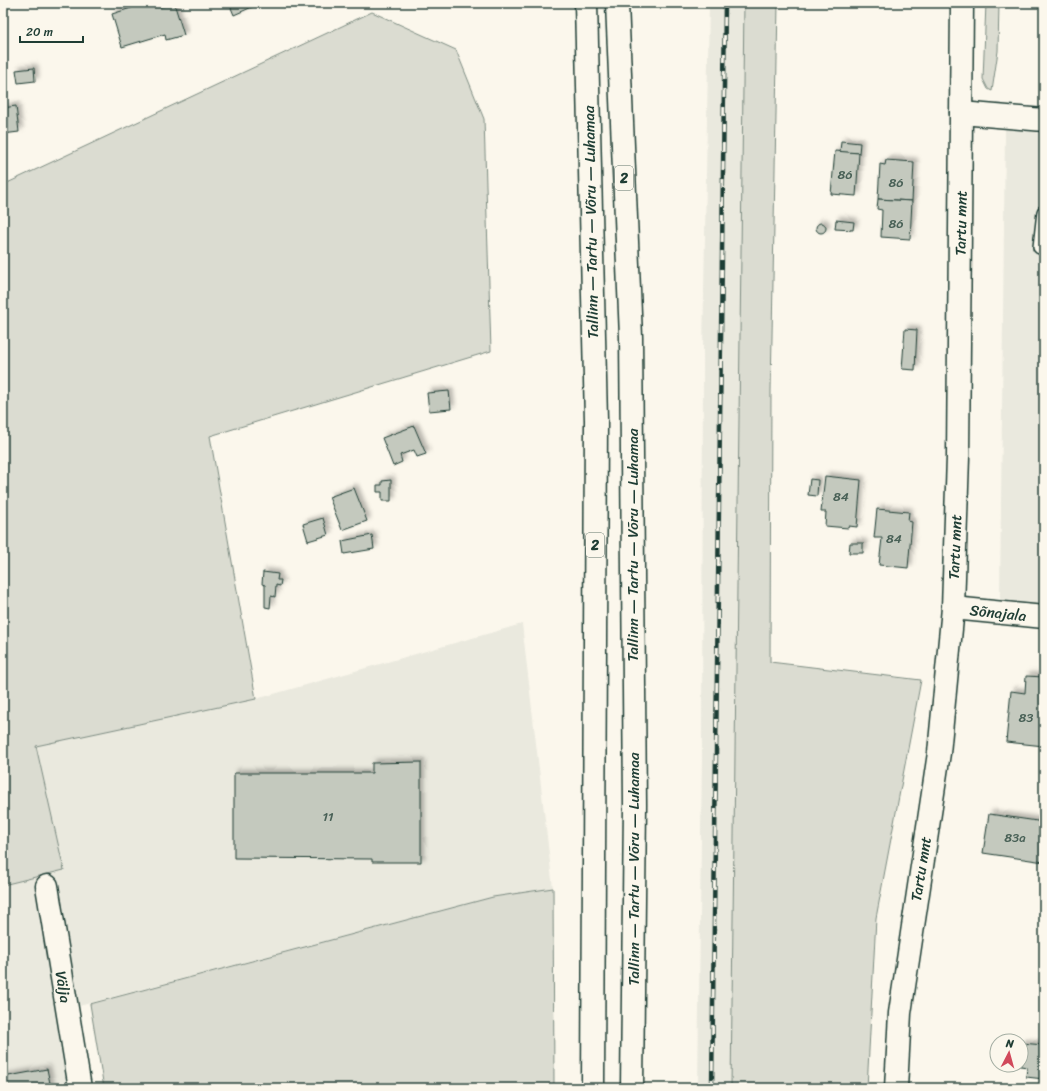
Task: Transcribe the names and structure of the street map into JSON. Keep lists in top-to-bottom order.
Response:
{
  "streets": {
    "main road": [
      "2",
      "Tallinn — Tartu — Võru — Luhamaa",
      "Tartu mnt",
      "Sõnajala",
      "Välja"
    ]
  },
  "crossings": [
    ["Tartu mnt", "Sõnajala"]
  ],
  "house_numbers": [
    "86",
    "86",
    "86",
    "84",
    "84",
    "83",
    "11",
    "83a"
  ],
  "scale_bar": "20 m",
  "north": "top"
}
